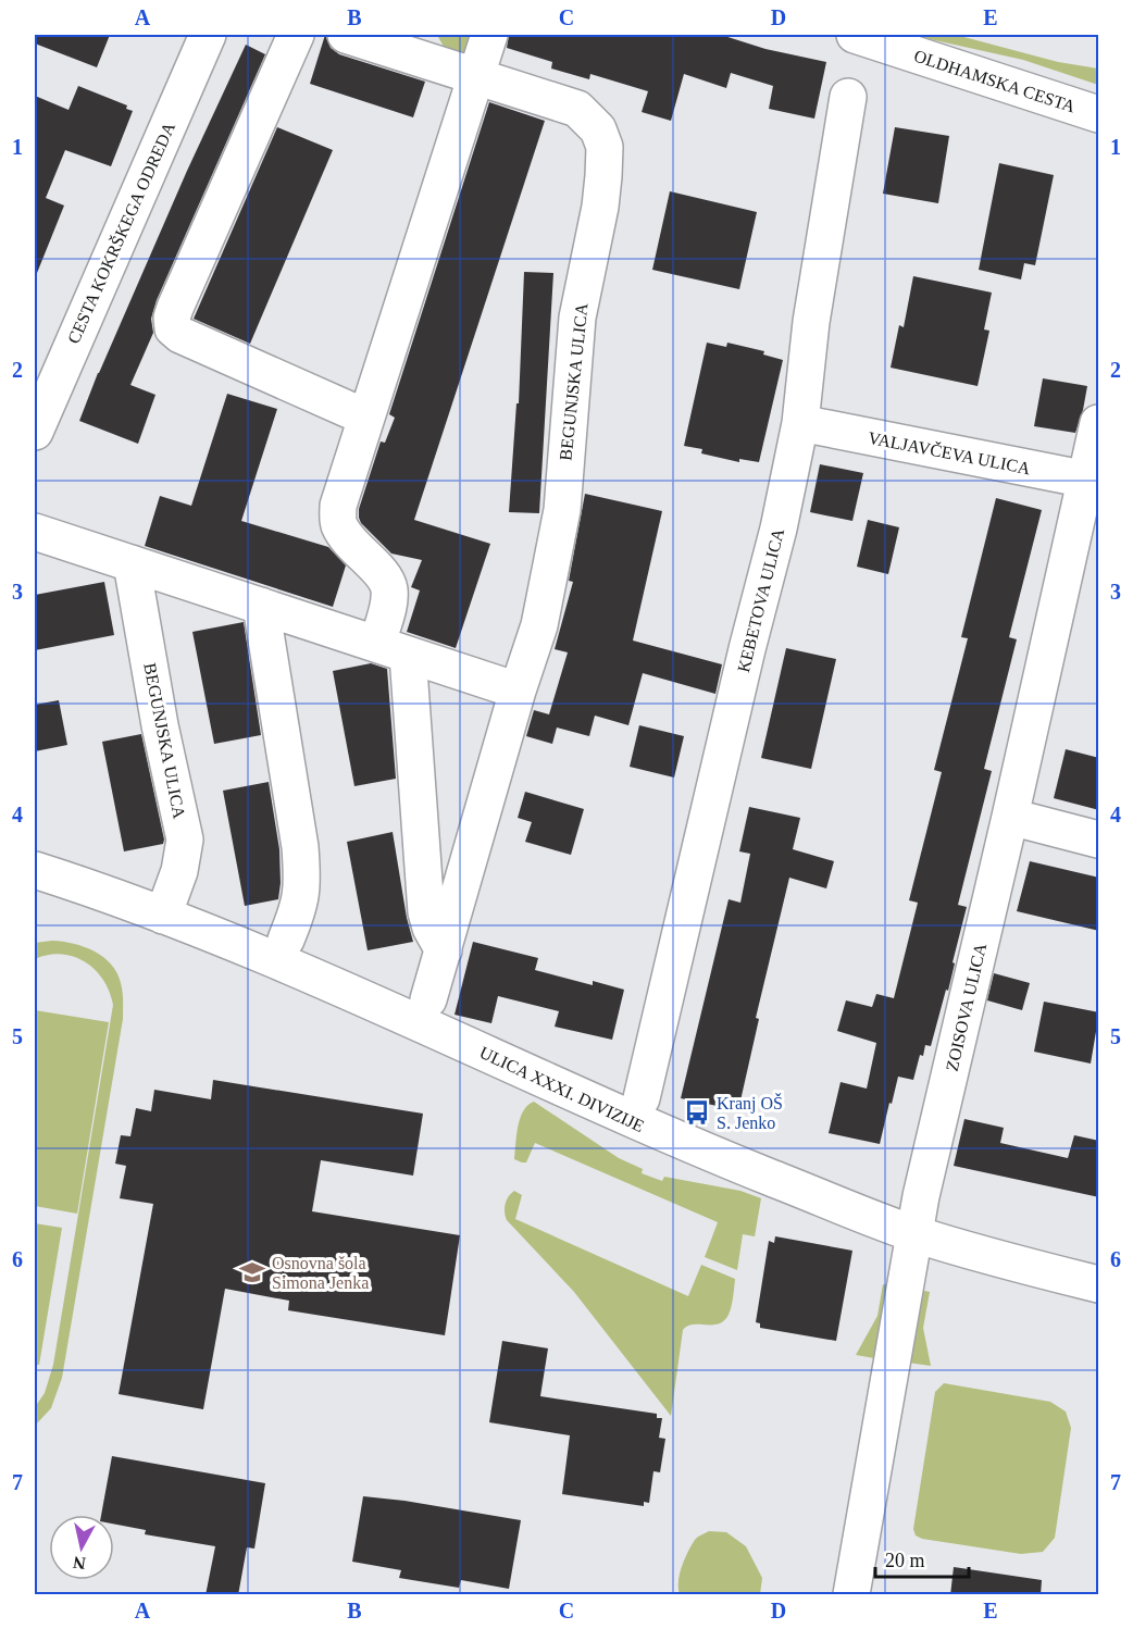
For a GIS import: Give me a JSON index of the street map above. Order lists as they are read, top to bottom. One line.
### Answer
{"streets":{"street":["OLDHAMSKA CESTA","CESTA KOKRŠKEGA ODREDA","BEGUNJSKA ULICA","VALJAVČEVA ULICA","KEBETOVA ULICA","ZOISOVA ULICA","ULICA XXXI. DIVIZIJE"]},"crossings":[["BEGUNJSKA ULICA","ULICA XXXI. DIVIZIJE"],["VALJAVČEVA ULICA","KEBETOVA ULICA"],["VALJAVČEVA ULICA","ZOISOVA ULICA"],["ZOISOVA ULICA","ULICA XXXI. DIVIZIJE"]],"places":{"bus stop":["Kranj OŠ S. Jenko"],"school or university":["Osnovna šola Simona Jenka"]},"scale_bar":"20 m","north":"bottom","grid":{"columns":["A","B","C","D","E"],"rows":["1","2","3","4","5","6","7"]}}
